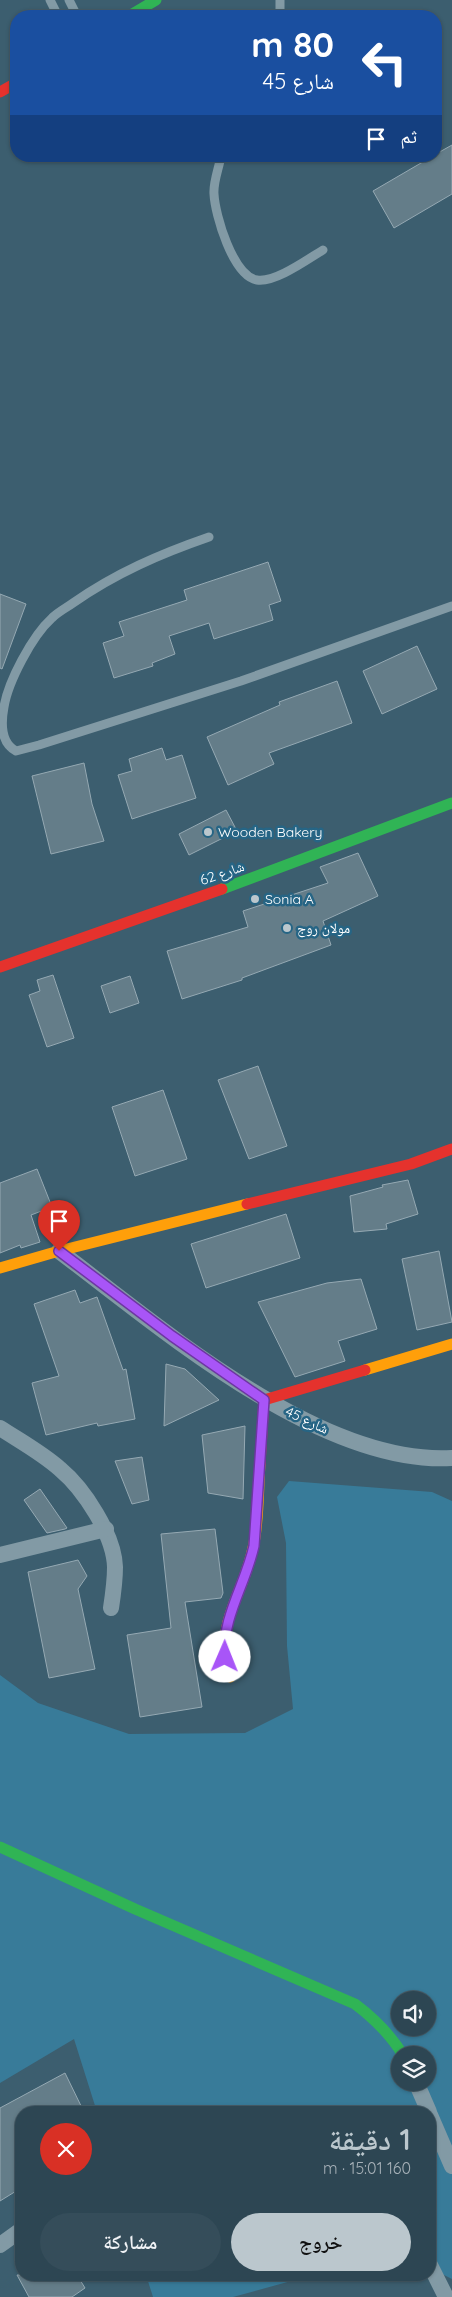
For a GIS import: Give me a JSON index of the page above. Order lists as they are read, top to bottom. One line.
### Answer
{"streets":{"street":["شارع 62","شارع 45"]},"places":["Wooden Bakery","Sonia A","مولان روج"],"page":{"turn":["80 m","شارع 45"],"then":"ثم","heading":["1 دقيقة","160 m · 15:01"],"buttons":["خروج","مشاركة"]}}
